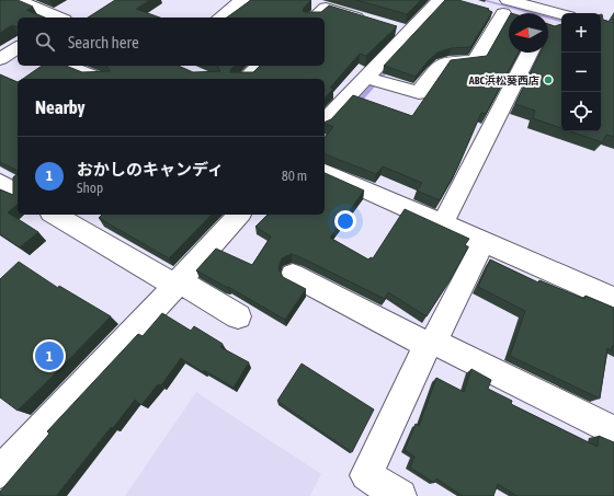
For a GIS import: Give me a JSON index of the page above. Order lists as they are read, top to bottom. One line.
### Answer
{"places":["ABC浜松葵西店"],"north":"left","page":{"map_buttons":["+","−"],"search":"Search here","heading":"Nearby","list":[{"mark":"1","name":"おかしのキャンディ","note":"Shop","value":"80 m"}],"pins":"1"}}
